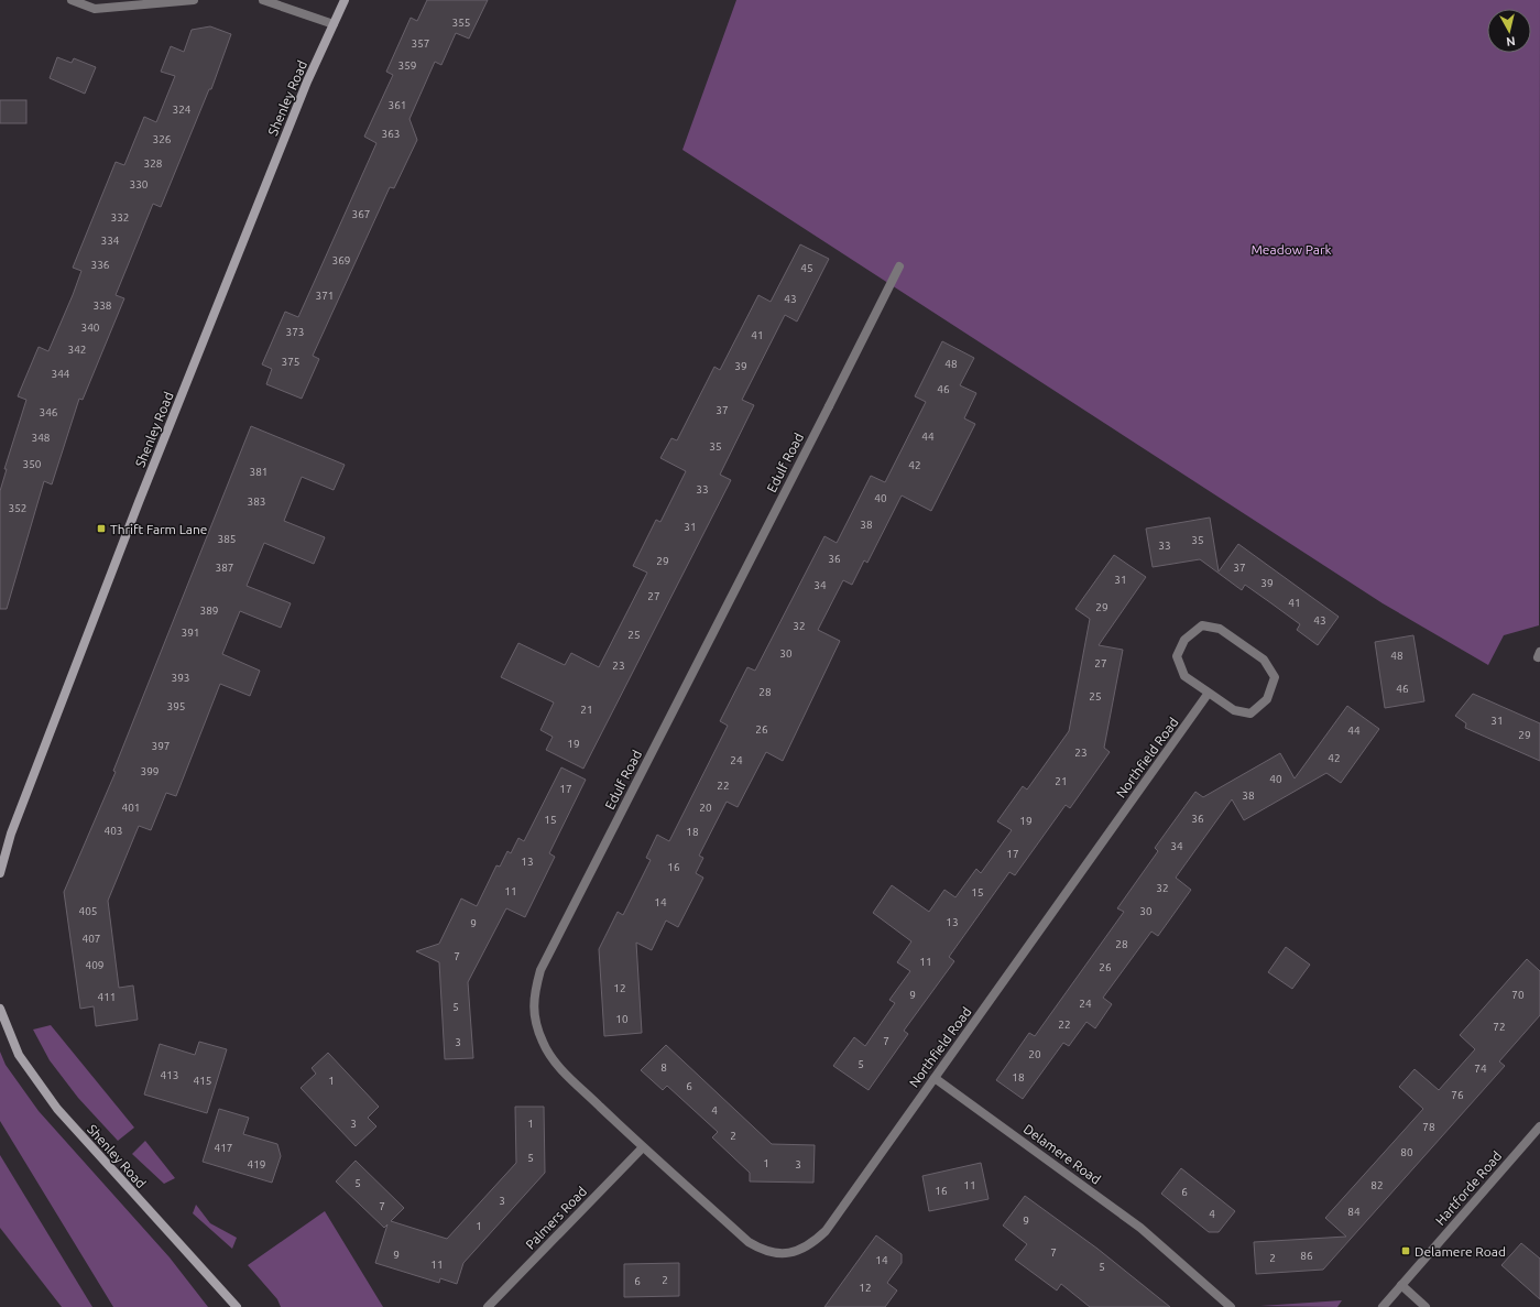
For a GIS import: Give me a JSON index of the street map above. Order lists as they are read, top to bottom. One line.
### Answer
{"streets":{"main road":["Shenley Road"],"street":["Edulf Road","Northfield Road","Delamere Road","Hartforde Road","Palmers Road"]},"crossings":[["Edulf Road","Northfield Road"],["Edulf Road","Palmers Road"],["Northfield Road","Delamere Road"],["Northfield Road","Palmers Road"]],"parks":["Meadow Park"],"places":{"transit":["Thrift Farm Lane","Delamere Road"]},"house_numbers":["355","357","359","361","324","363","326","328","330","367","332","334","369","336","45","371","43","338","340","373","41","342","375","48","39","344","46","37","346","44","348","35","350","42","381","33","40","383","352","38","31","385","35","33","36","29","387","37","31","39","34","27","41","29","389","43","32","391","25","30","48","27","23","393","46","28","25","395","21","31","26","44","29","19","397","23","42","24","399","40","21","22","17","38","401","20","36","15","19","403","18","34","17","13","16","32","11","15","14","405","30","13","9","407","28","7","11","409","26","12","9","70","411","24","5","10","22","72","7","3","20","5","8","74","413","18","415","1","6","76","4","3","1","78","2","417","80","5","1","419","3","5","11","82","16","6","3","7","84","4","9","1","7","9","86","2","14","11","5","2","6","12"],"north":"bottom"}
